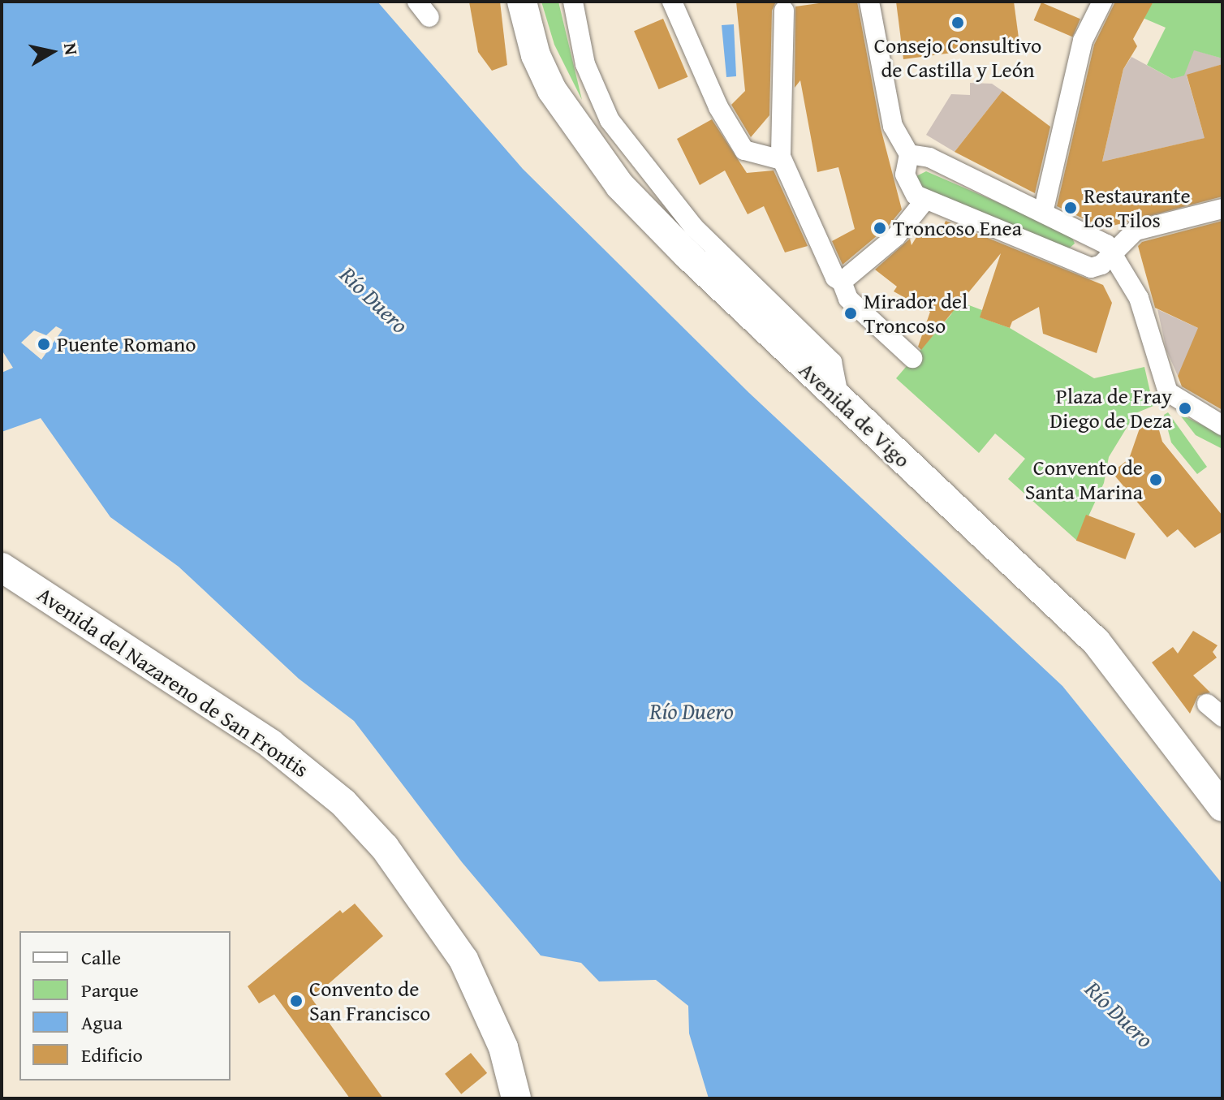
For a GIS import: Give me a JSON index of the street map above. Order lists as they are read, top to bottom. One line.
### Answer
{"streets":{"street":["Avenida de Vigo","Avenida del Nazareno de San Frontis"]},"water":["Río Duero"],"places":["Consejo Consultivo de Castilla y León","Restaurante Los Tilos","Troncoso Enea","Mirador del Troncoso","Puente Romano","Plaza de Fray Diego de Deza","Convento de Santa Marina","Convento de San Francisco"],"legend":["Calle","Parque","Agua","Edificio"],"north":"right"}
